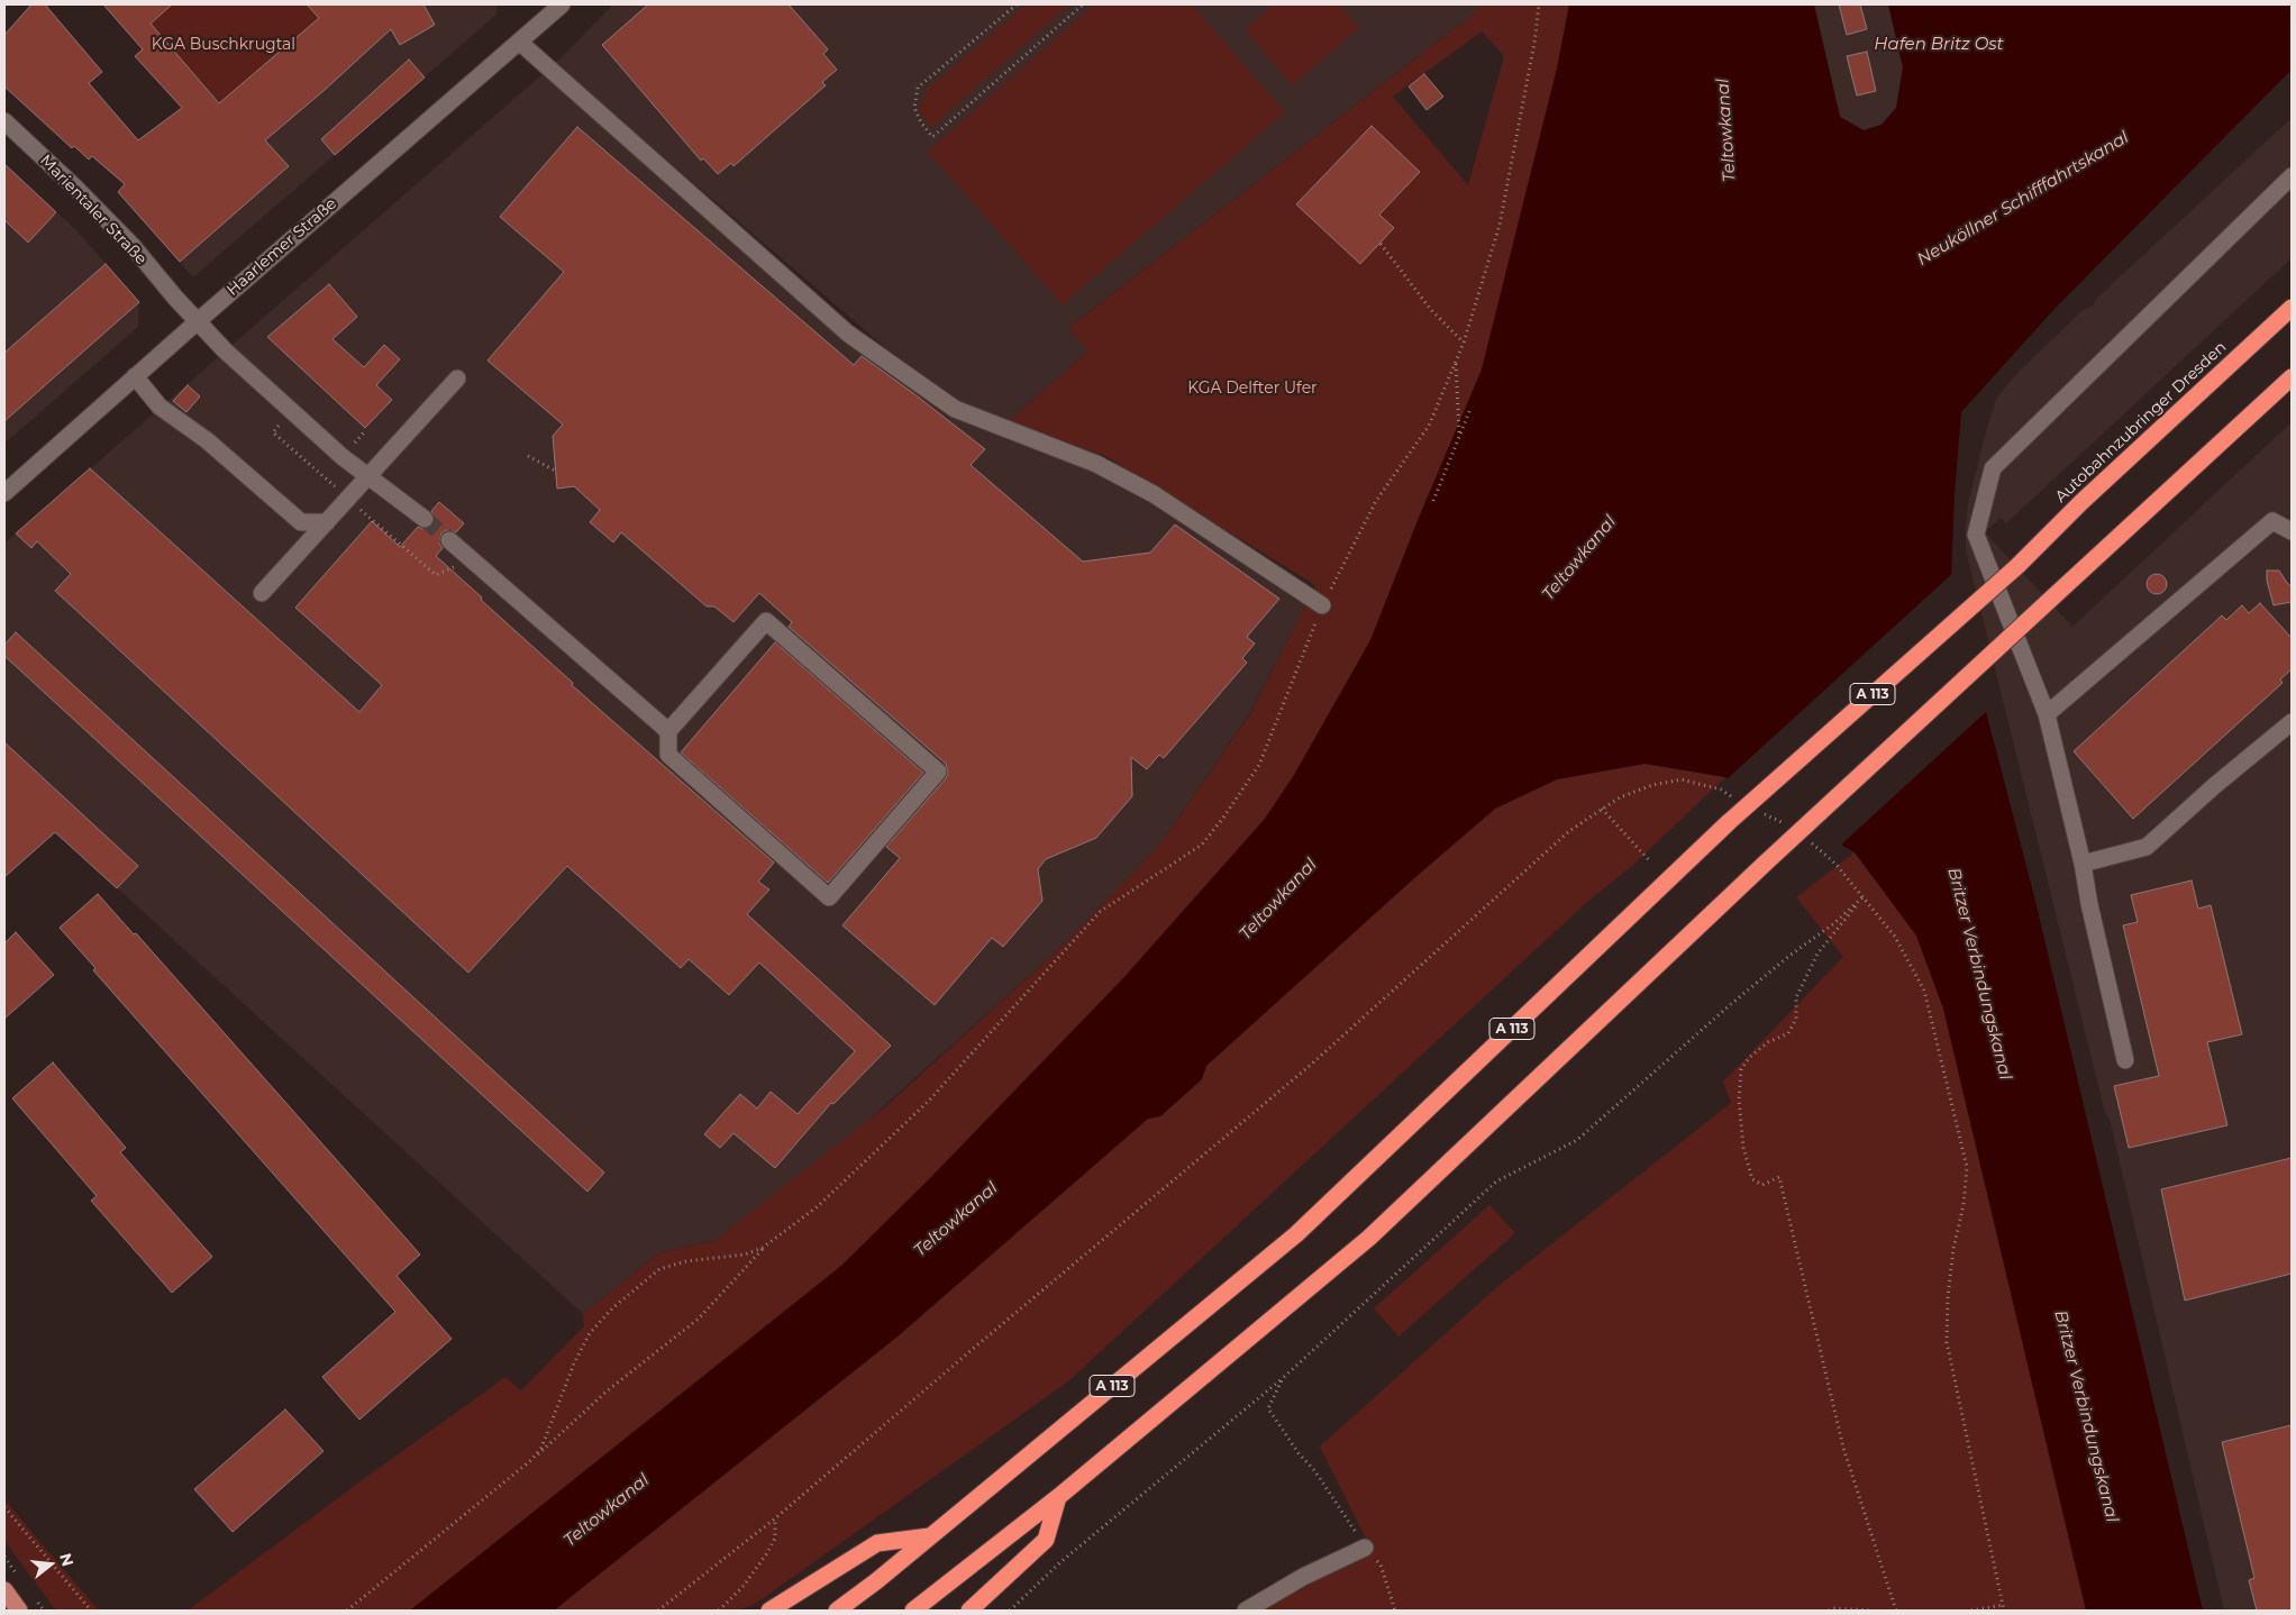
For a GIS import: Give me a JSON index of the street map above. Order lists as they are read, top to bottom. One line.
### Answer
{"streets":{"highway":["Autobahnzubringer Dresden","A 113"],"street":["Marientaler Straße","Haarlemer Straße"]},"crossings":[["Marientaler Straße","Haarlemer Straße"],["Autobahnzubringer Dresden","A 113"]],"water":["Hafen Britz Ost","Teltowkanal","Neuköllner Schifffahrtskanal","Britzer Verbindungskanal"],"parks":["KGA Buschkrugtal","KGA Delfter Ufer"],"north":"right"}
